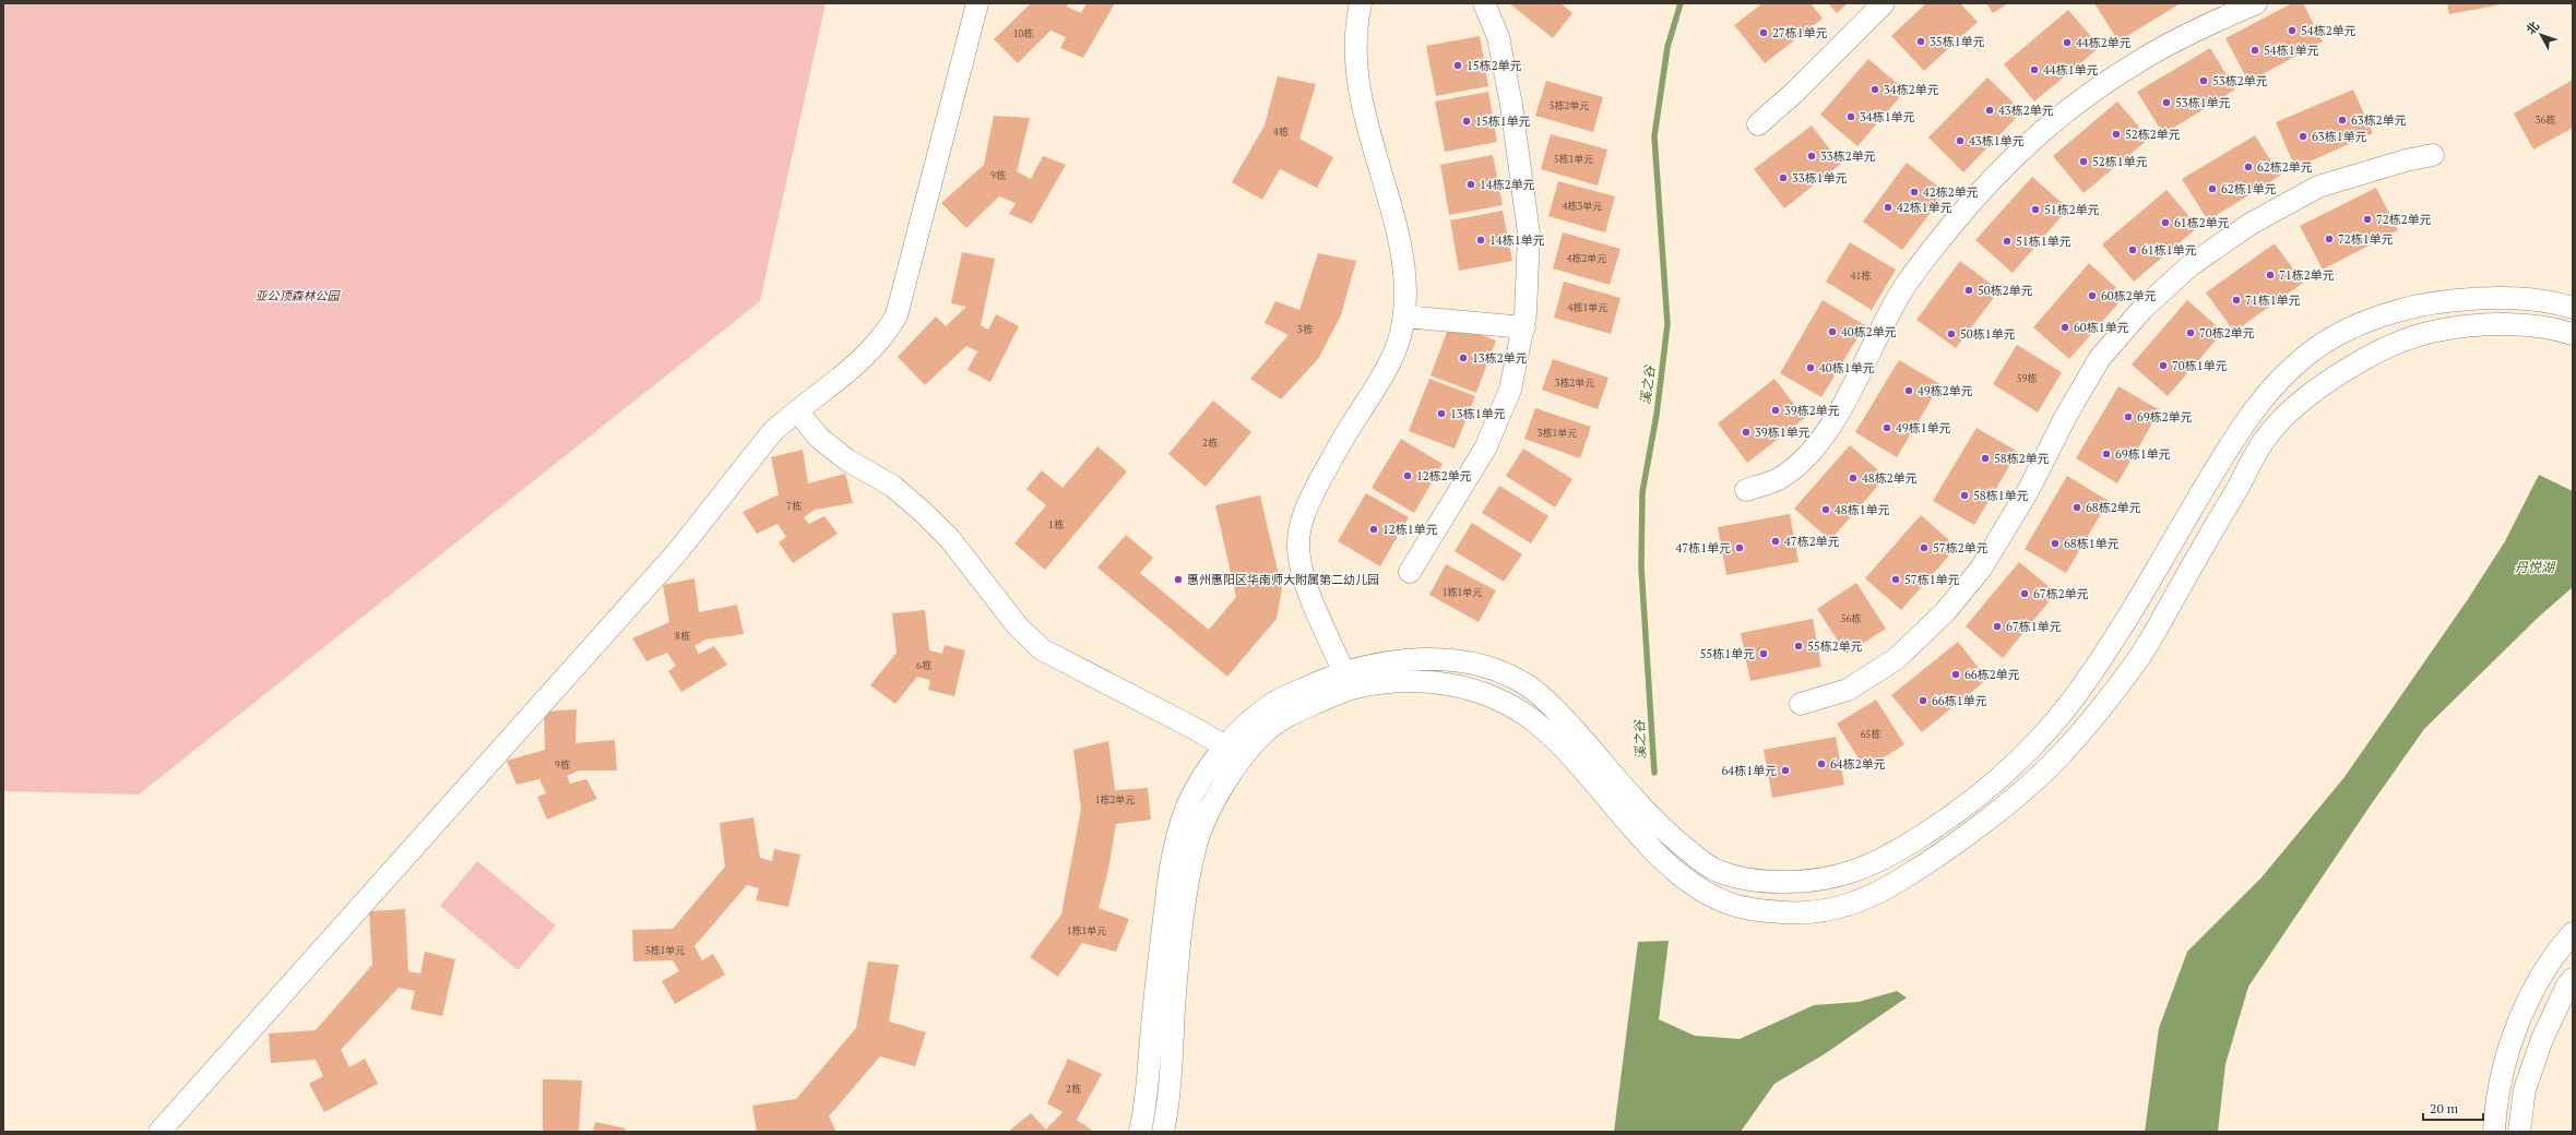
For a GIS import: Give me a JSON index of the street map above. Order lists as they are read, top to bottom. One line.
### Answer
{"water":["溪之谷","丹悦湖"],"parks":["亚公顶森林公园"],"places":["54栋2单元","27栋1单元","35栋1单元","44栋2单元","54栋1单元","15栋2单元","44栋1单元","53栋2单元","34栋2单元","53栋1单元","43栋2单元","34栋1单元","63栋2单元","15栋1单元","52栋2单元","63栋1单元","43栋1单元","33栋2单元","52栋1单元","62栋2单元","33栋1单元","14栋2单元","62栋1单元","42栋2单元","42栋1单元","51栋2单元","72栋2单元","61栋2单元","72栋1单元","14栋1单元","51栋1单元","61栋1单元","71栋2单元","50栋2单元","60栋2单元","71栋1单元","60栋1单元","40栋2单元","70栋2单元","50栋1单元","13栋2单元","70栋1单元","40栋1单元","49栋2单元","39栋2单元","13栋1单元","69栋2单元","49栋1单元","39栋1单元","69栋1单元","58栋2单元","12栋2单元","48栋2单元","58栋1单元","68栋2单元","48栋1单元","12栋1单元","47栋2单元","68栋1单元","47栋1单元","57栋2单元","惠州惠阳区华南师大附属第二幼儿园","57栋1单元","67栋2单元","67栋1单元","55栋2单元","55栋1单元","66栋2单元","66栋1单元","64栋2单元","64栋1单元"],"house_numbers":["10栋","5栋2单元","36栋","4栋","5栋1单元","9栋","4栋3单元","4栋2单元","41栋","4栋1单元","3栋","59栋","3栋2单元","3栋1单元","2栋","7栋","1栋","1栋1单元","56栋","8栋","6栋","65栋","9栋","1栋2单元","1栋1单元","5栋1单元","2栋"],"scale_bar":"20 m","north":"top left"}
